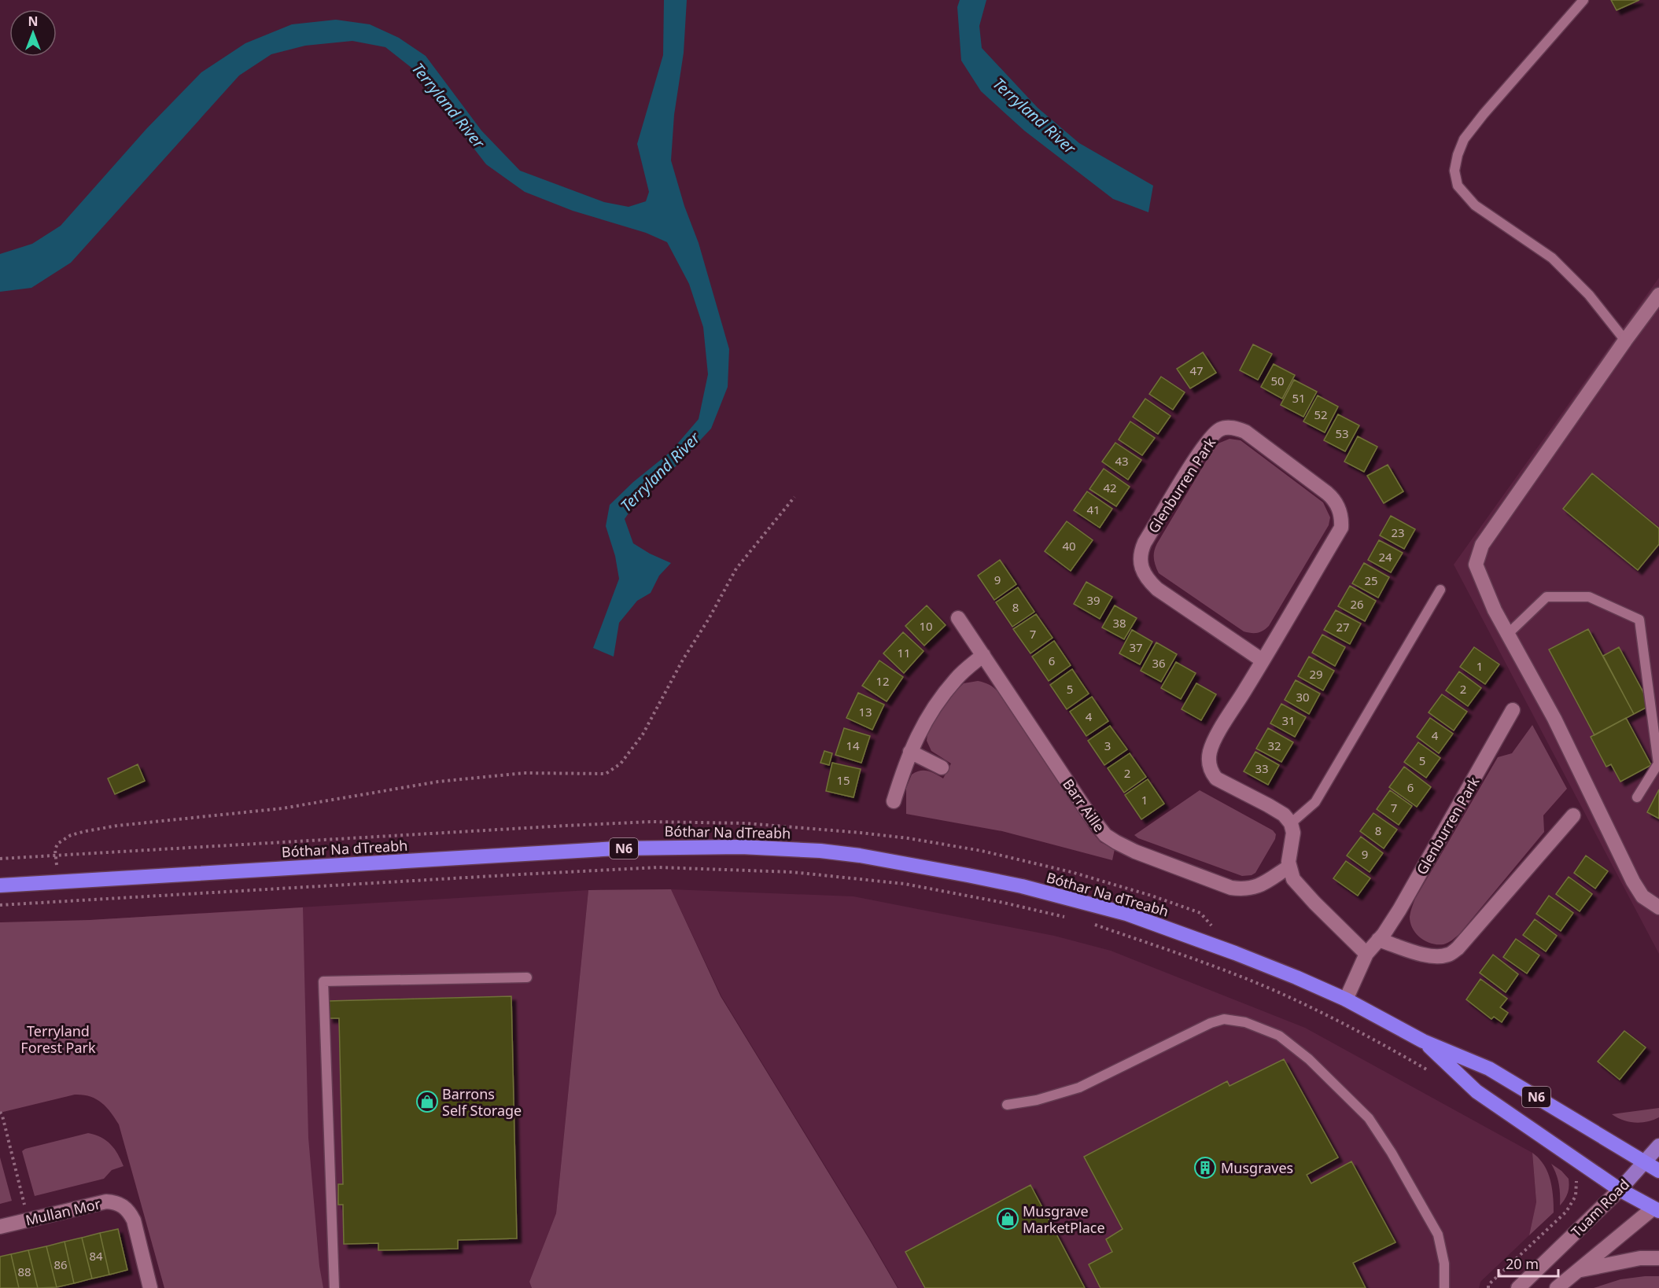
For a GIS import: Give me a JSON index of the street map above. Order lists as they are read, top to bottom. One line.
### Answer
{"streets":{"highway":["Bóthar Na dTreabh","N6"],"main road":["Tuam Road"],"street":["Glenburren Park","Barr Aille","Mullan Mor"]},"crossings":[["Glenburren Park","Bóthar Na dTreabh"],["Bóthar Na dTreabh","Tuam Road"]],"water":["Terryland River"],"parks":["Terryland Forest Park"],"places":{"shop":["Barrons Self Storage","Musgrave MarketPlace"],"building":["Musgraves"]},"house_numbers":["47","50","51","52","53","43","42","41","23","40","24","9","25","39","26","8","38","10","27","7","37","11","6","36","1","29","12","5","2","30","13","4","31","4","14","3","32","5","33","2","15","6","1","7","8","9","84","86","88"],"scale_bar":"20 m","north":"top"}
